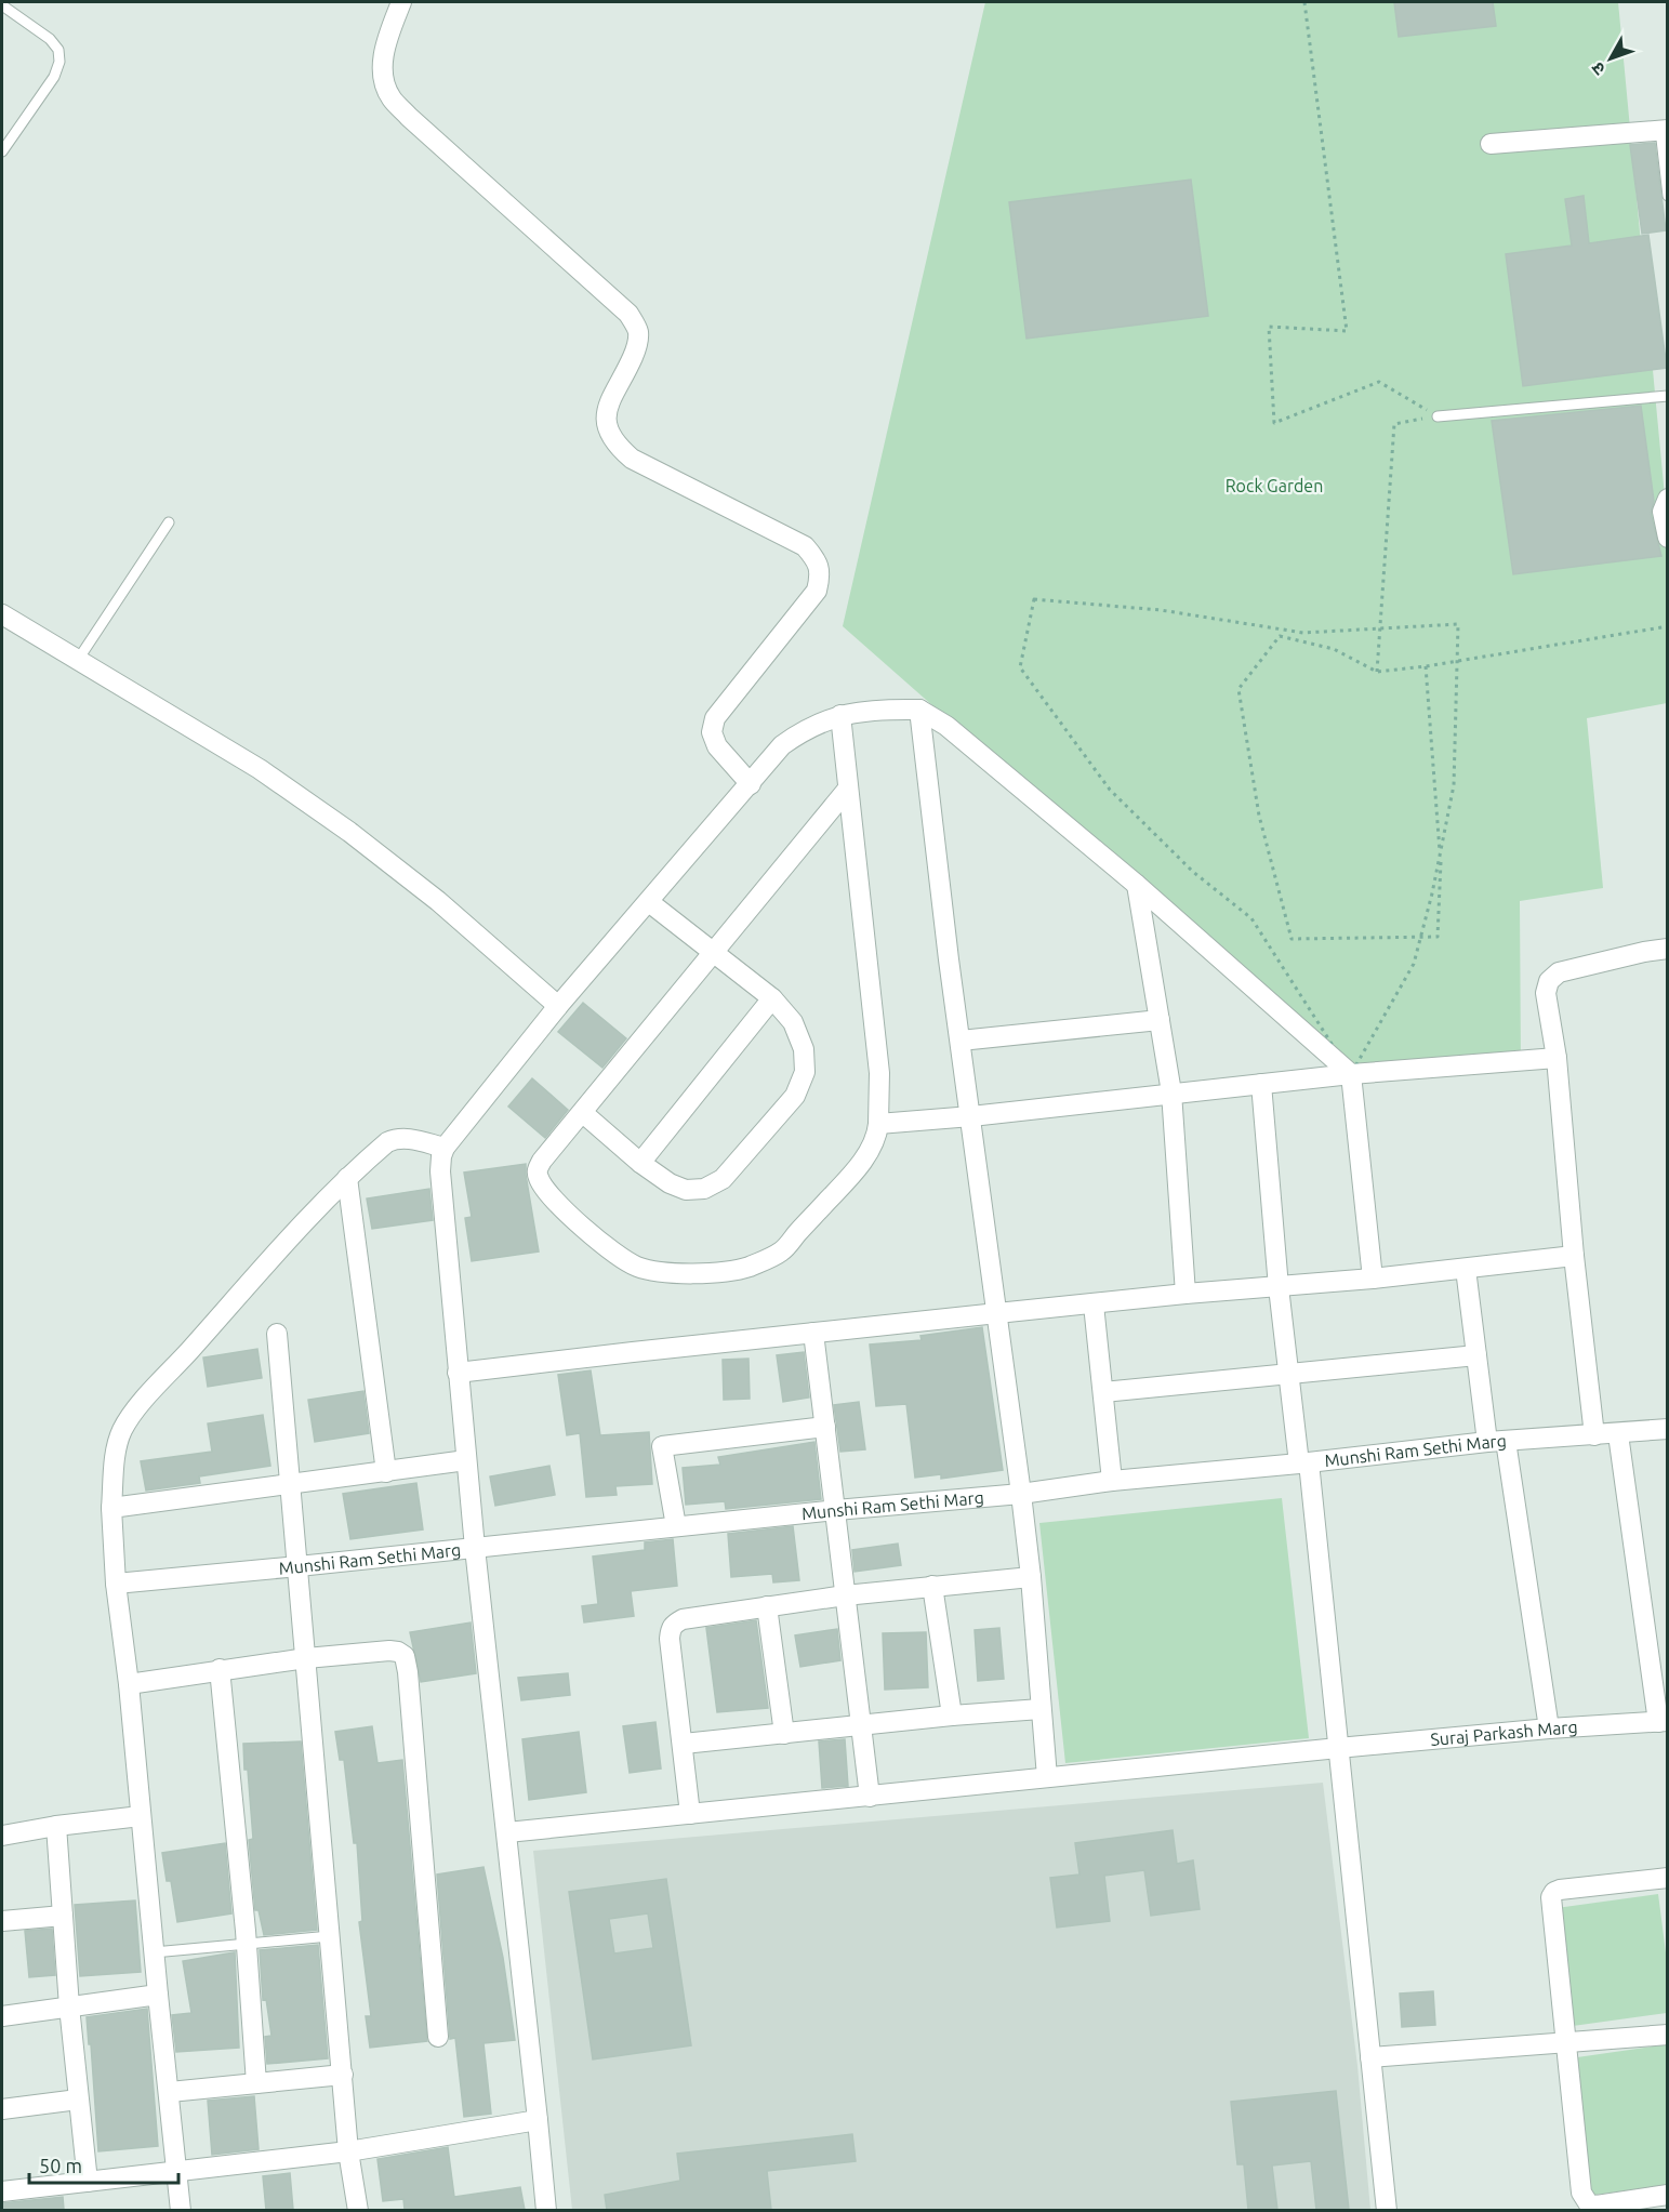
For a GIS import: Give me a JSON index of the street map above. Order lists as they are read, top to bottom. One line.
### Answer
{"streets":{"street":["Munshi Ram Sethi Marg","Suraj Parkash Marg"]},"parks":["Rock Garden"],"scale_bar":"50 m","north":"bottom left"}
